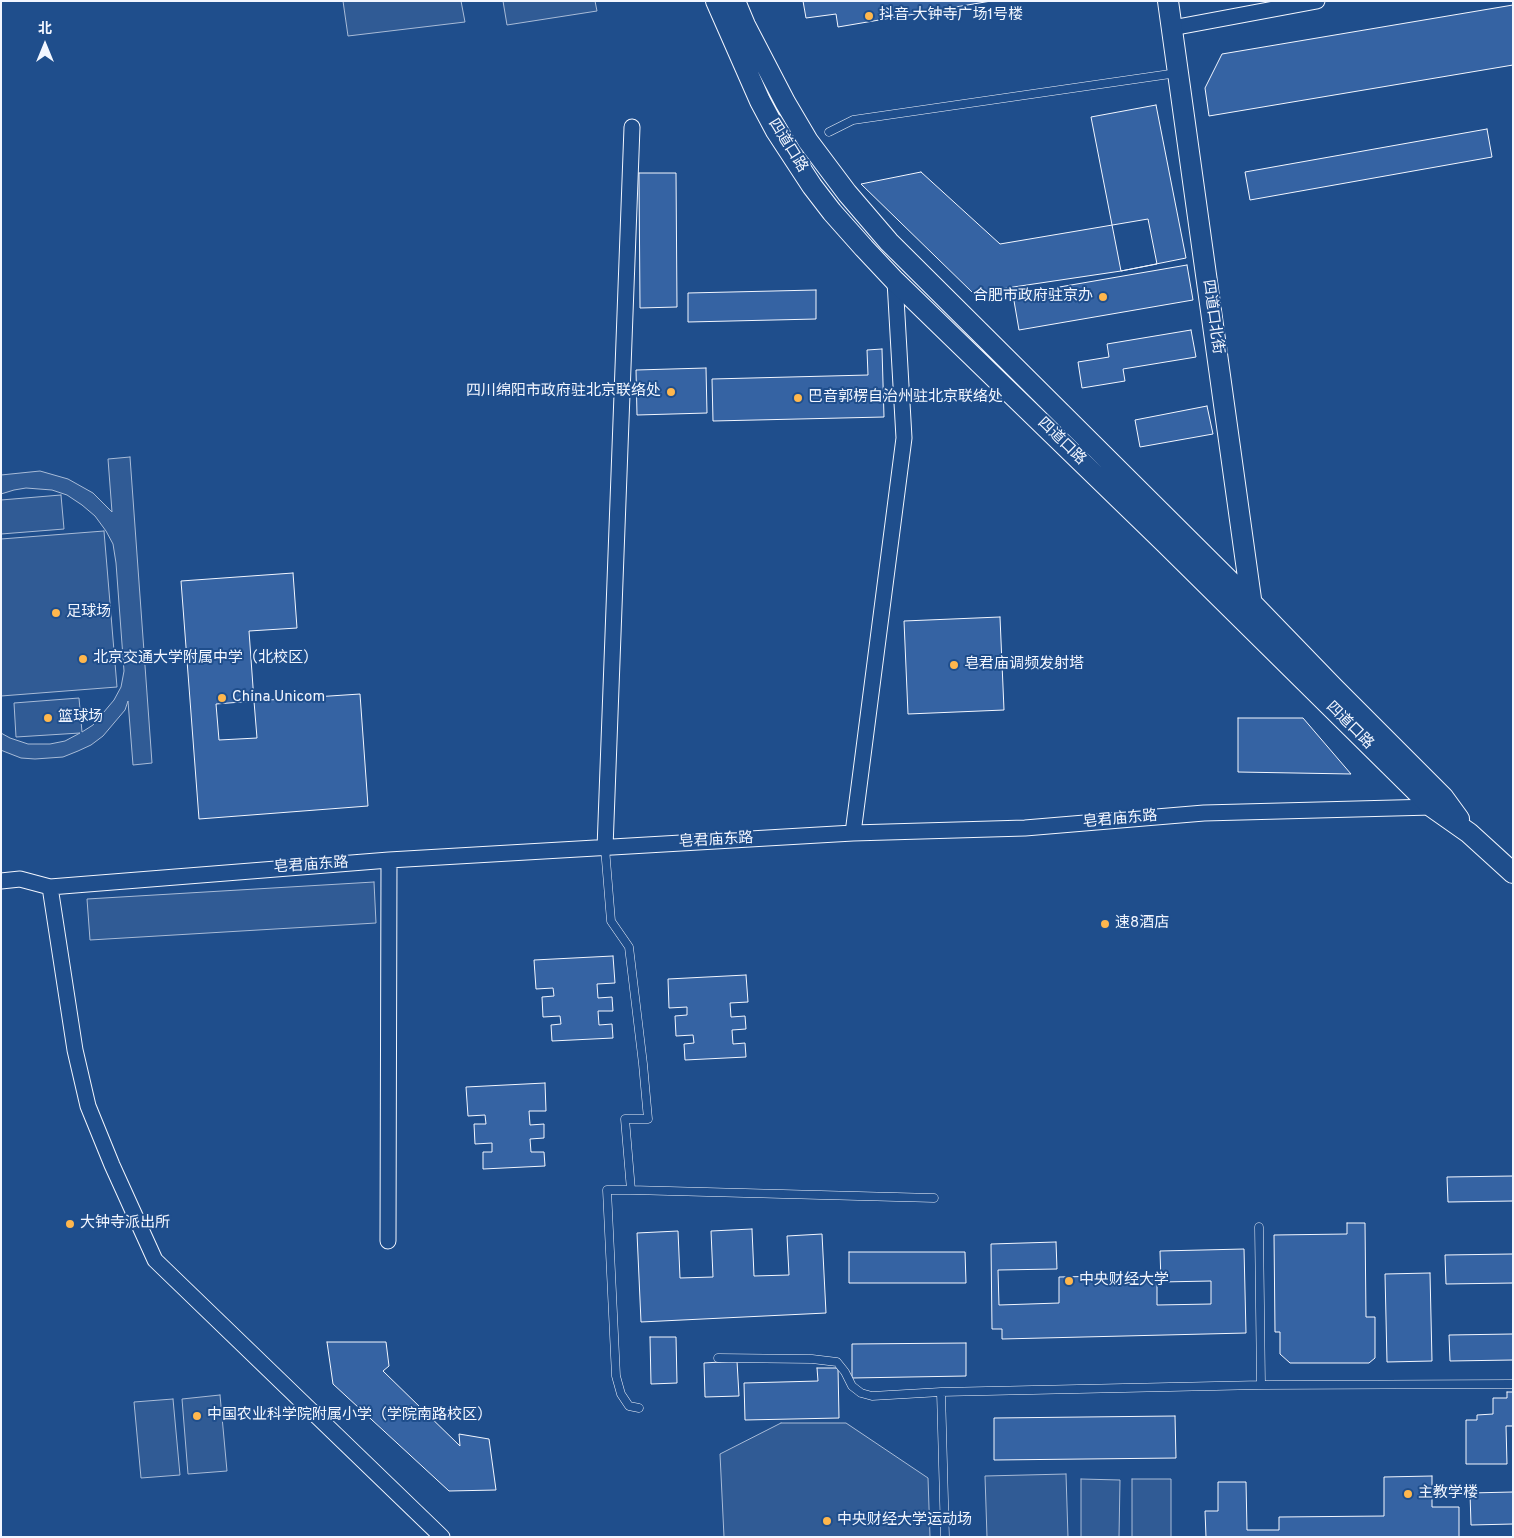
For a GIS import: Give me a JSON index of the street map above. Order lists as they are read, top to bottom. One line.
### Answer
{"streets":{"street":["四道口路","四道口北街","皂君庙东路"]},"crossings":[["四道口路","四道口北街"],["四道口路","皂君庙东路"]],"places":["抖音 大钟寺广场1号楼","合肥市政府驻京办","四川绵阳市政府驻北京联络处","巴音郭楞自治州驻北京联络处","足球场","北京交通大学附属中学（北校区）","皂君庙调频发射塔","China Unicom","篮球场","速8酒店","大钟寺派出所","中央财经大学","中国农业科学院附属小学（学院南路校区）","主教学楼","中央财经大学运动场"],"north":"top"}
